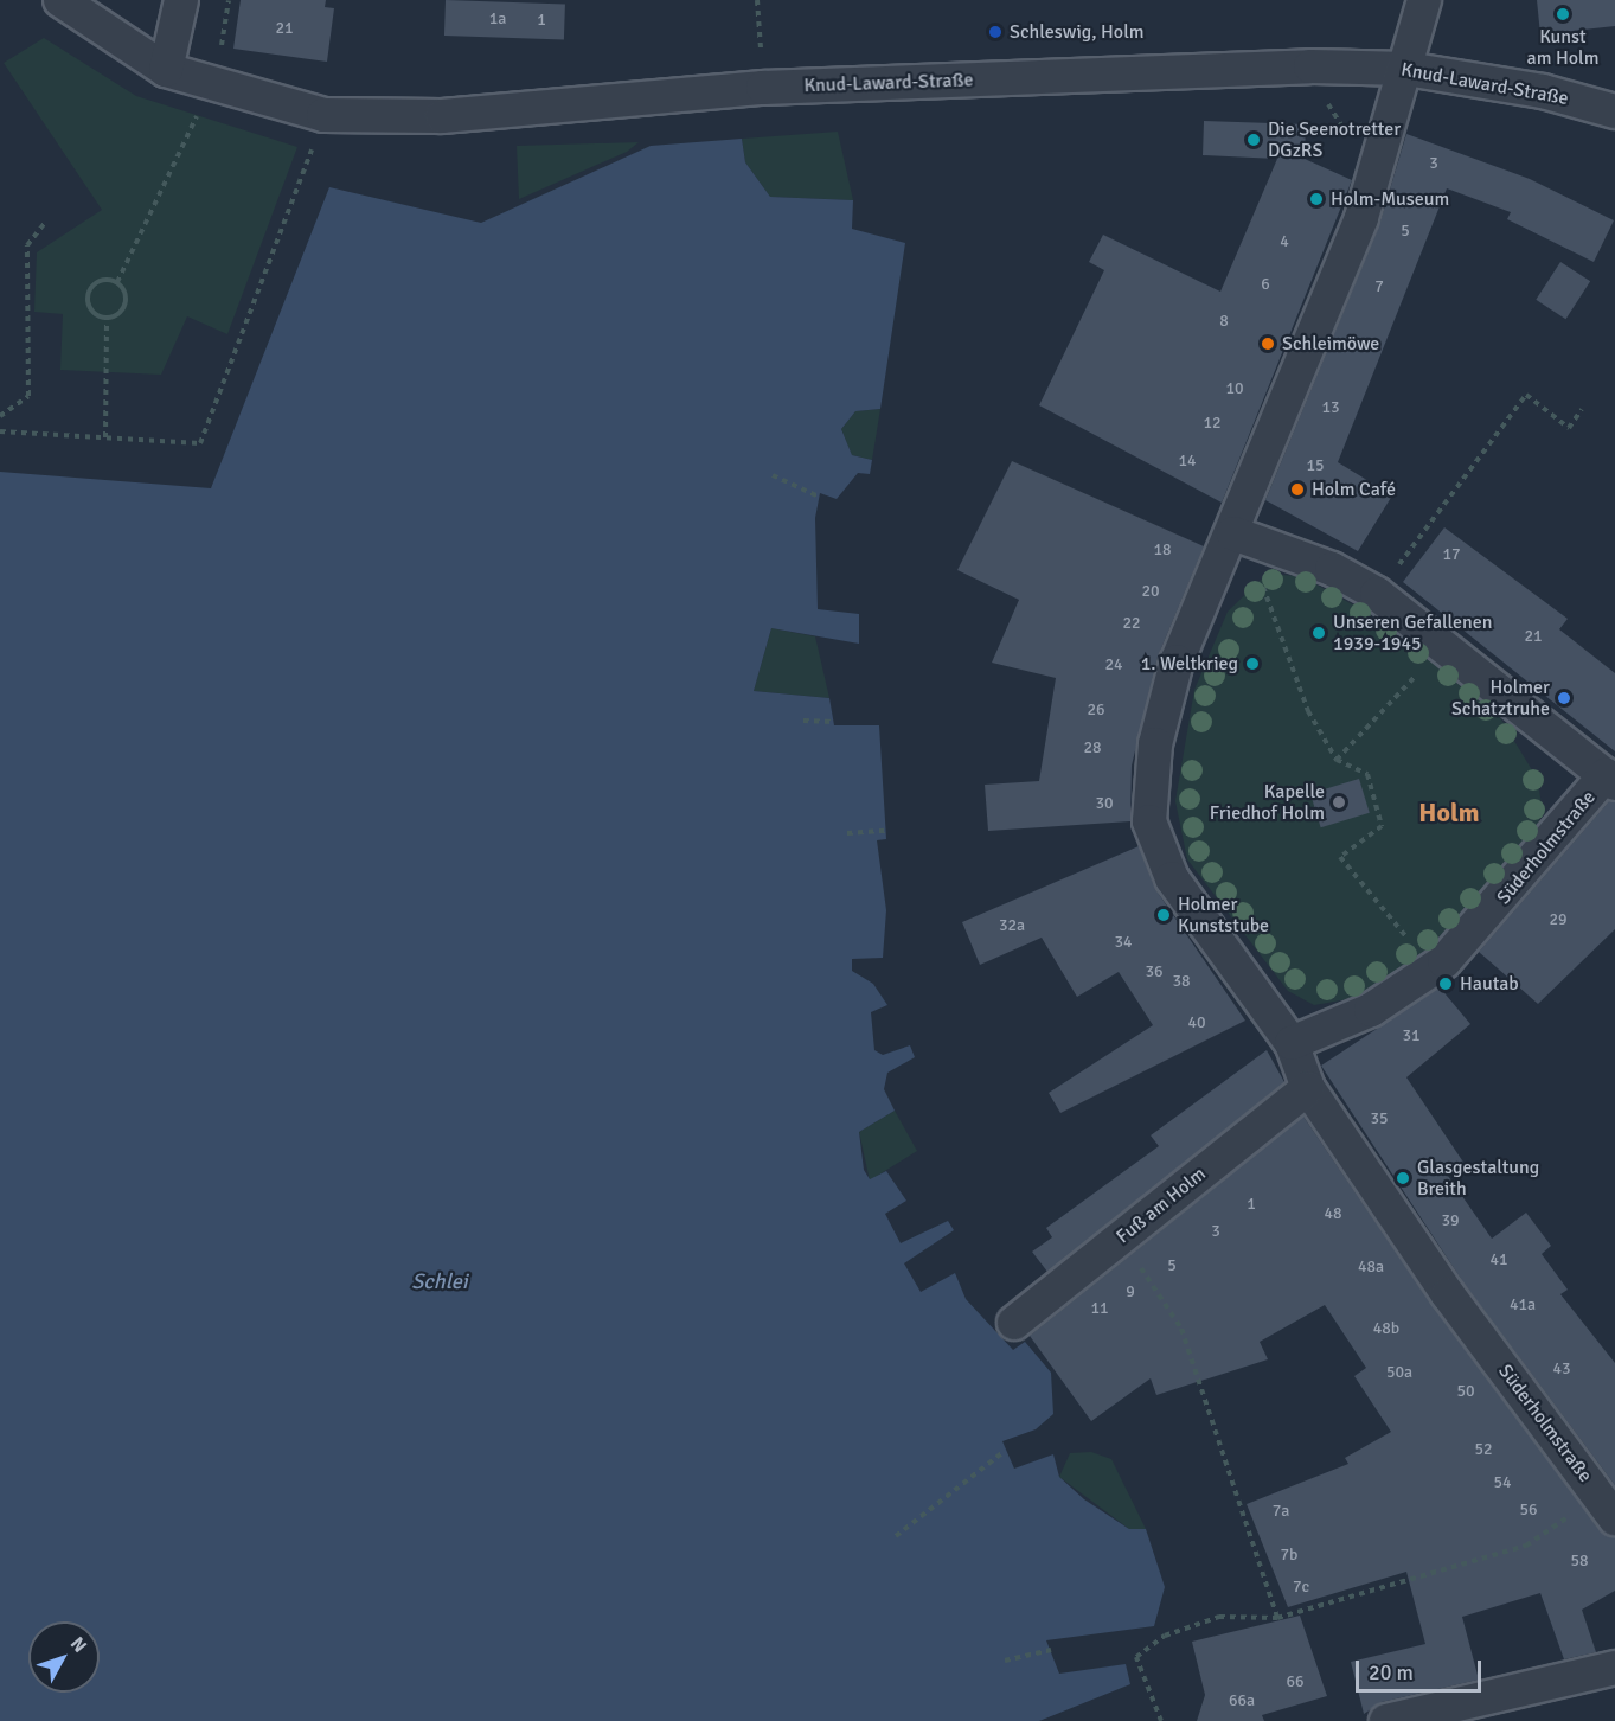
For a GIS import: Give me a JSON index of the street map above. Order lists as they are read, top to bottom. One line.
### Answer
{"streets":{"street":["Knud-Laward-Straße","Süderholmstraße","Fuß am Holm"]},"crossings":[["Knud-Laward-Straße","Süderholmstraße"],["Süderholmstraße","Fuß am Holm"]],"districts":["Holm"],"water":["Schlei"],"places":["Kunst am Holm","Schleswig, Holm","Die Seenotretter DGzRS","Holm-Museum","Schleimöwe","Holm Café","Unseren Gefallenen 1939-1945","1. Weltkrieg","Holmer Schatztruhe","Kapelle Friedhof Holm","Holmer Kunststube","Hautab","Glasgestaltung Breith"],"house_numbers":["1a","1","21","3","5","4","6","7","8","10","13","12","14","15","18","17","20","22","21","24","26","28","30","29","32a","34","36","38","40","31","35","1","48","39","3","41","5","48a","9","41a","11","48b","43","50a","50","52","54","56","7a","7b","58","7c","66","66a"],"scale_bar":"20 m","north":"top right"}
